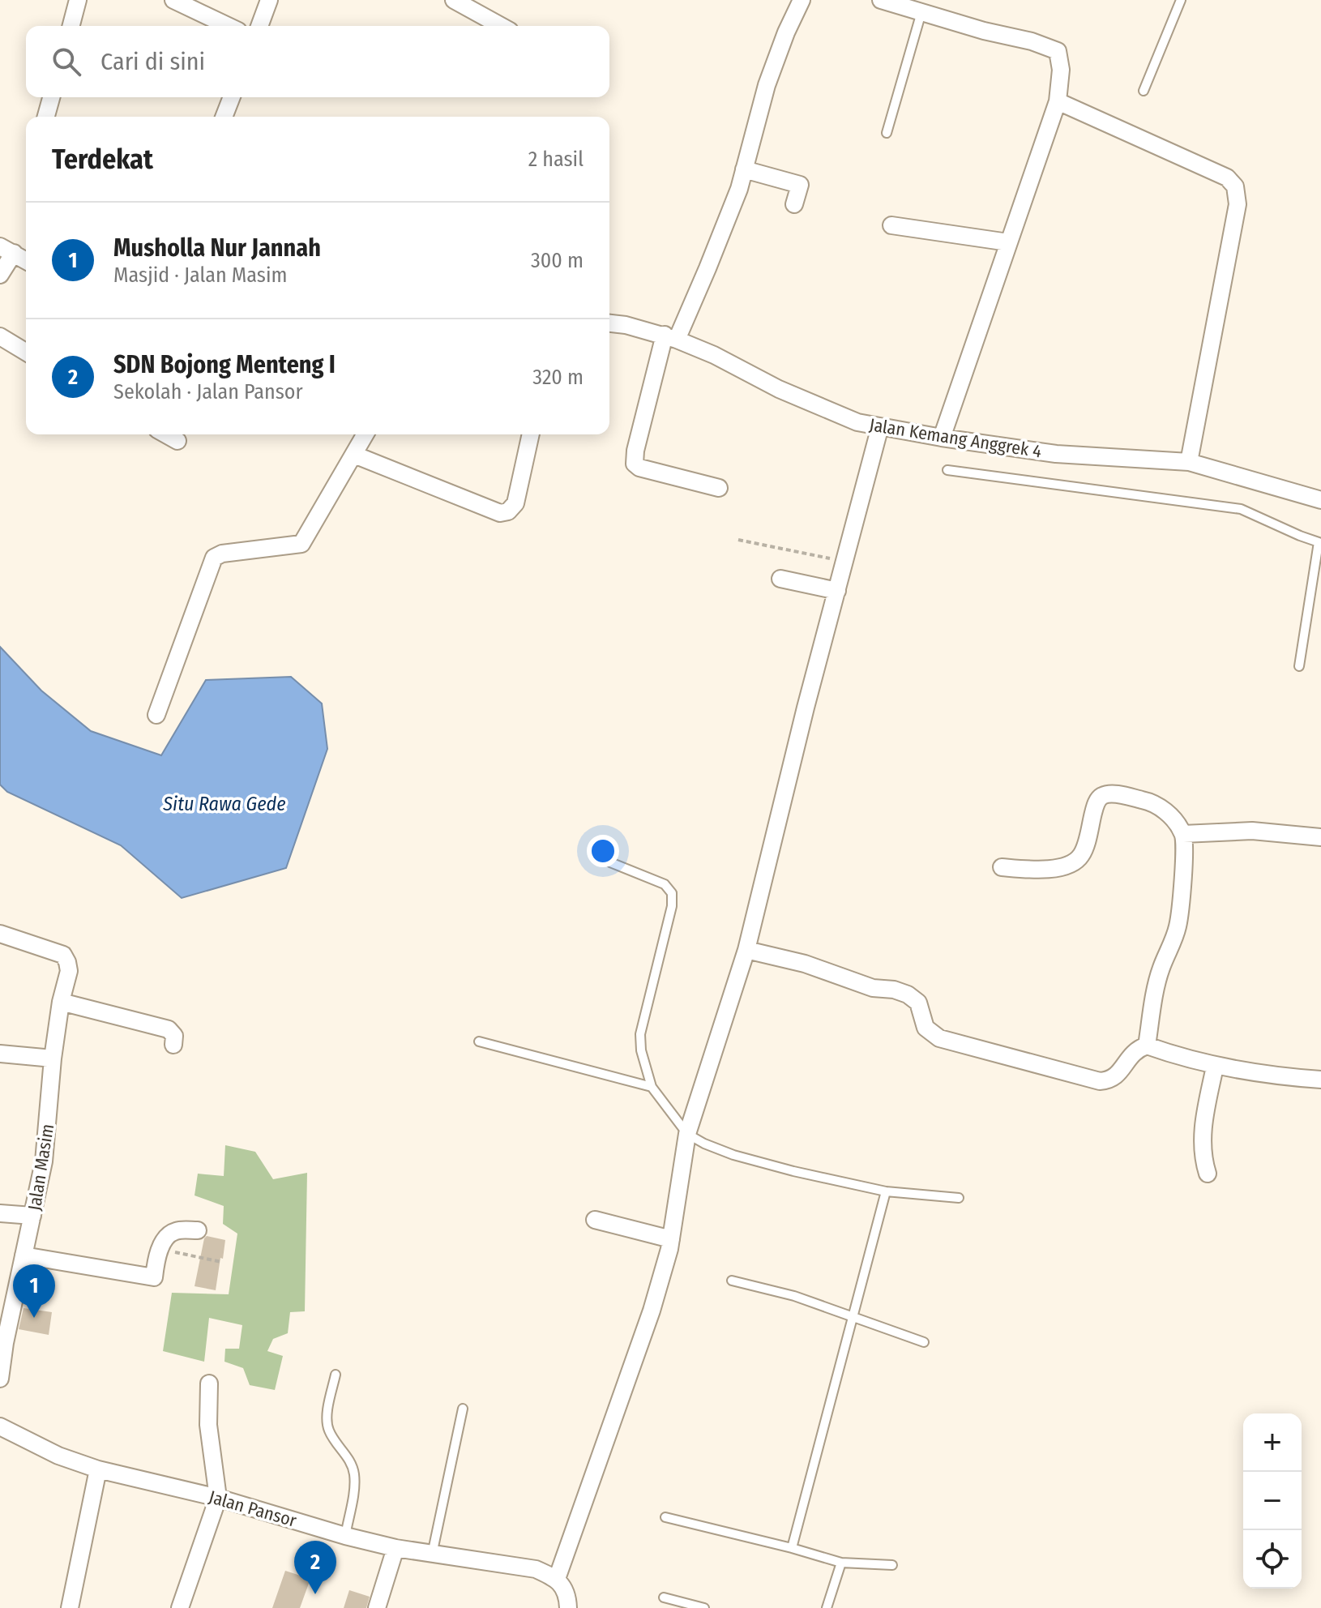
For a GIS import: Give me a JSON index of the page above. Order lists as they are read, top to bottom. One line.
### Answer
{"streets":{"street":["Jalan Kemang Anggrek 4","Jalan Masim","Jalan Pansor"]},"water":["Situ Rawa Gede"],"page":{"search":"Cari di sini","heading":["Terdekat","2 hasil"],"list":[{"mark":"1","name":"Musholla Nur Jannah","note":"Masjid · Jalan Masim","value":"300 m"},{"mark":"2","name":"SDN Bojong Menteng I","note":"Sekolah · Jalan Pansor","value":"320 m"}],"pins":["1","2"],"map_buttons":["+","−"]}}
